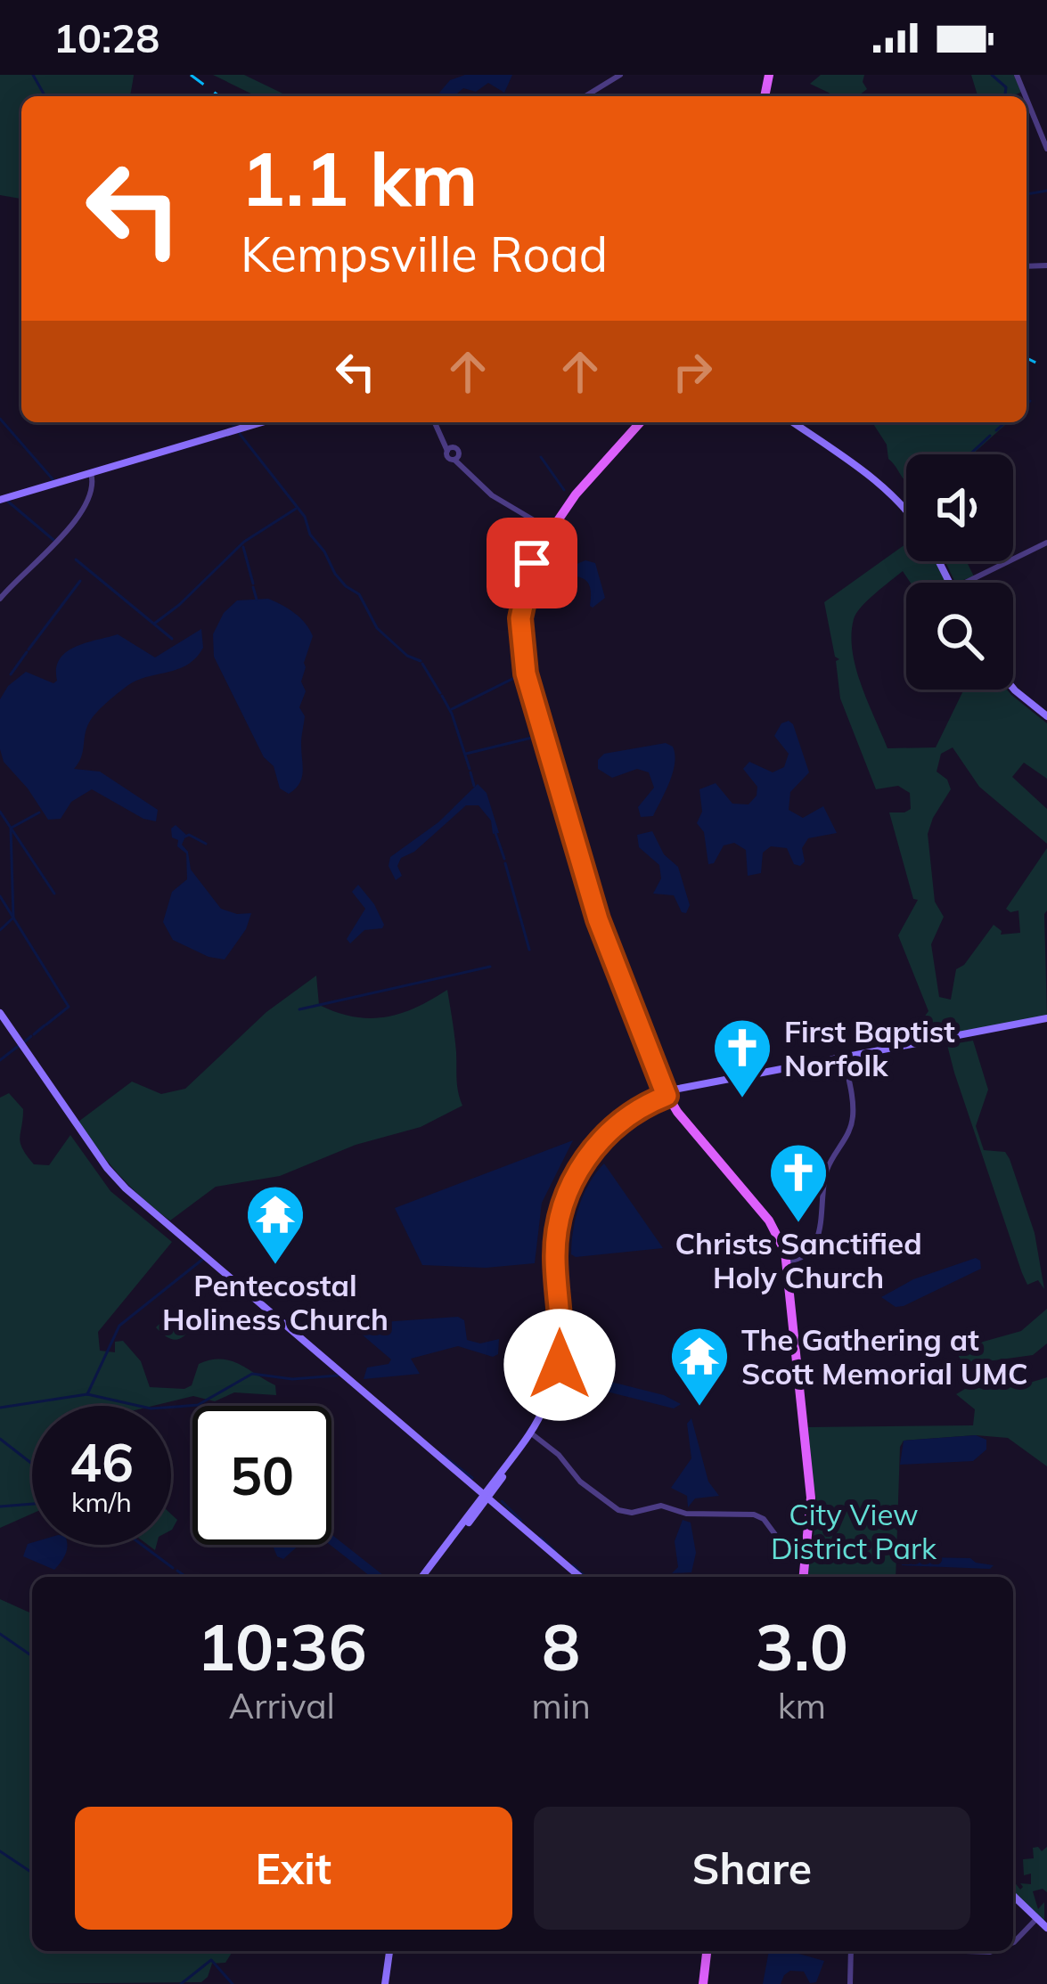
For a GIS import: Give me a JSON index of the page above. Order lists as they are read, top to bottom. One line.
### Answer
{"parks":["City View District Park"],"places":{"church":["First Baptist Norfolk","Christs Sanctified Holy Church"],"temple":["Pentecostal Holiness Church","The Gathering at Scott Memorial UMC"]},"page":{"status":"10:28","turn":["1.1 km","Kempsville Road"],"speed":"46 km/h","limit":"50","eta":["10:36","Arrival","8","min","3.0","km"],"buttons":["Exit","Share"]}}
